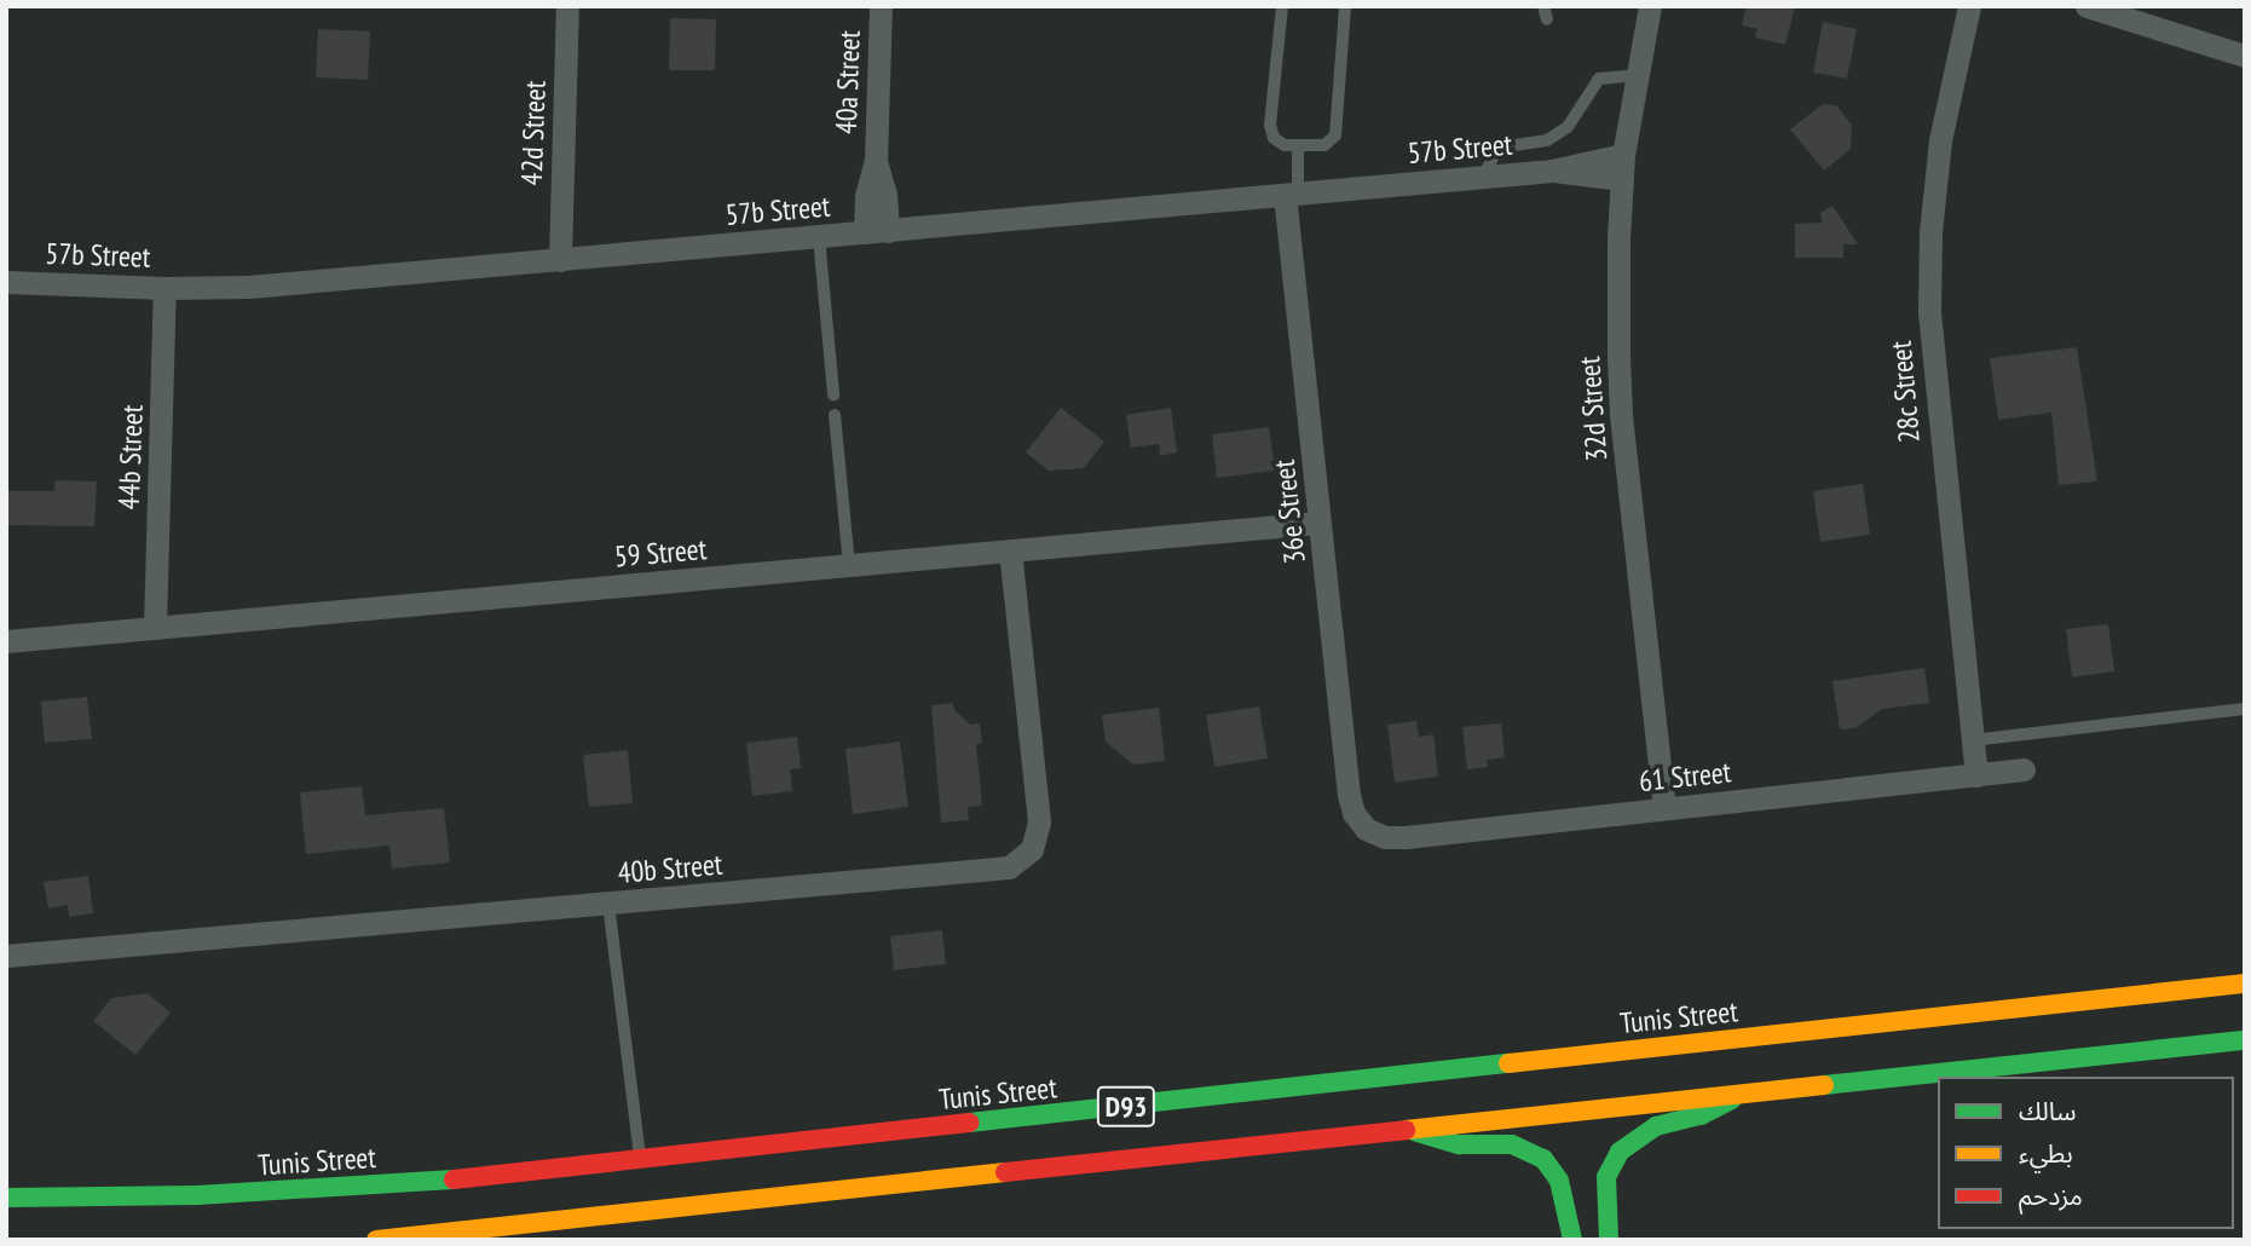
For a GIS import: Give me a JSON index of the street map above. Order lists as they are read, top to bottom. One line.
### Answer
{"streets":{"main road":["Tunis Street","D93"],"street":["40a Street","42d Street","57b Street","28c Street","32d Street","44b Street","36e Street","59 Street","61 Street","40b Street"]},"crossings":[["40a Street","57b Street"],["42d Street","57b Street"],["57b Street","32d Street"],["57b Street","44b Street"],["57b Street","36e Street"],["28c Street","61 Street"],["32d Street","61 Street"],["44b Street","59 Street"],["36e Street","59 Street"],["36e Street","61 Street"],["59 Street","40b Street"]],"legend":["سالك","بطيء","مزدحم"]}
